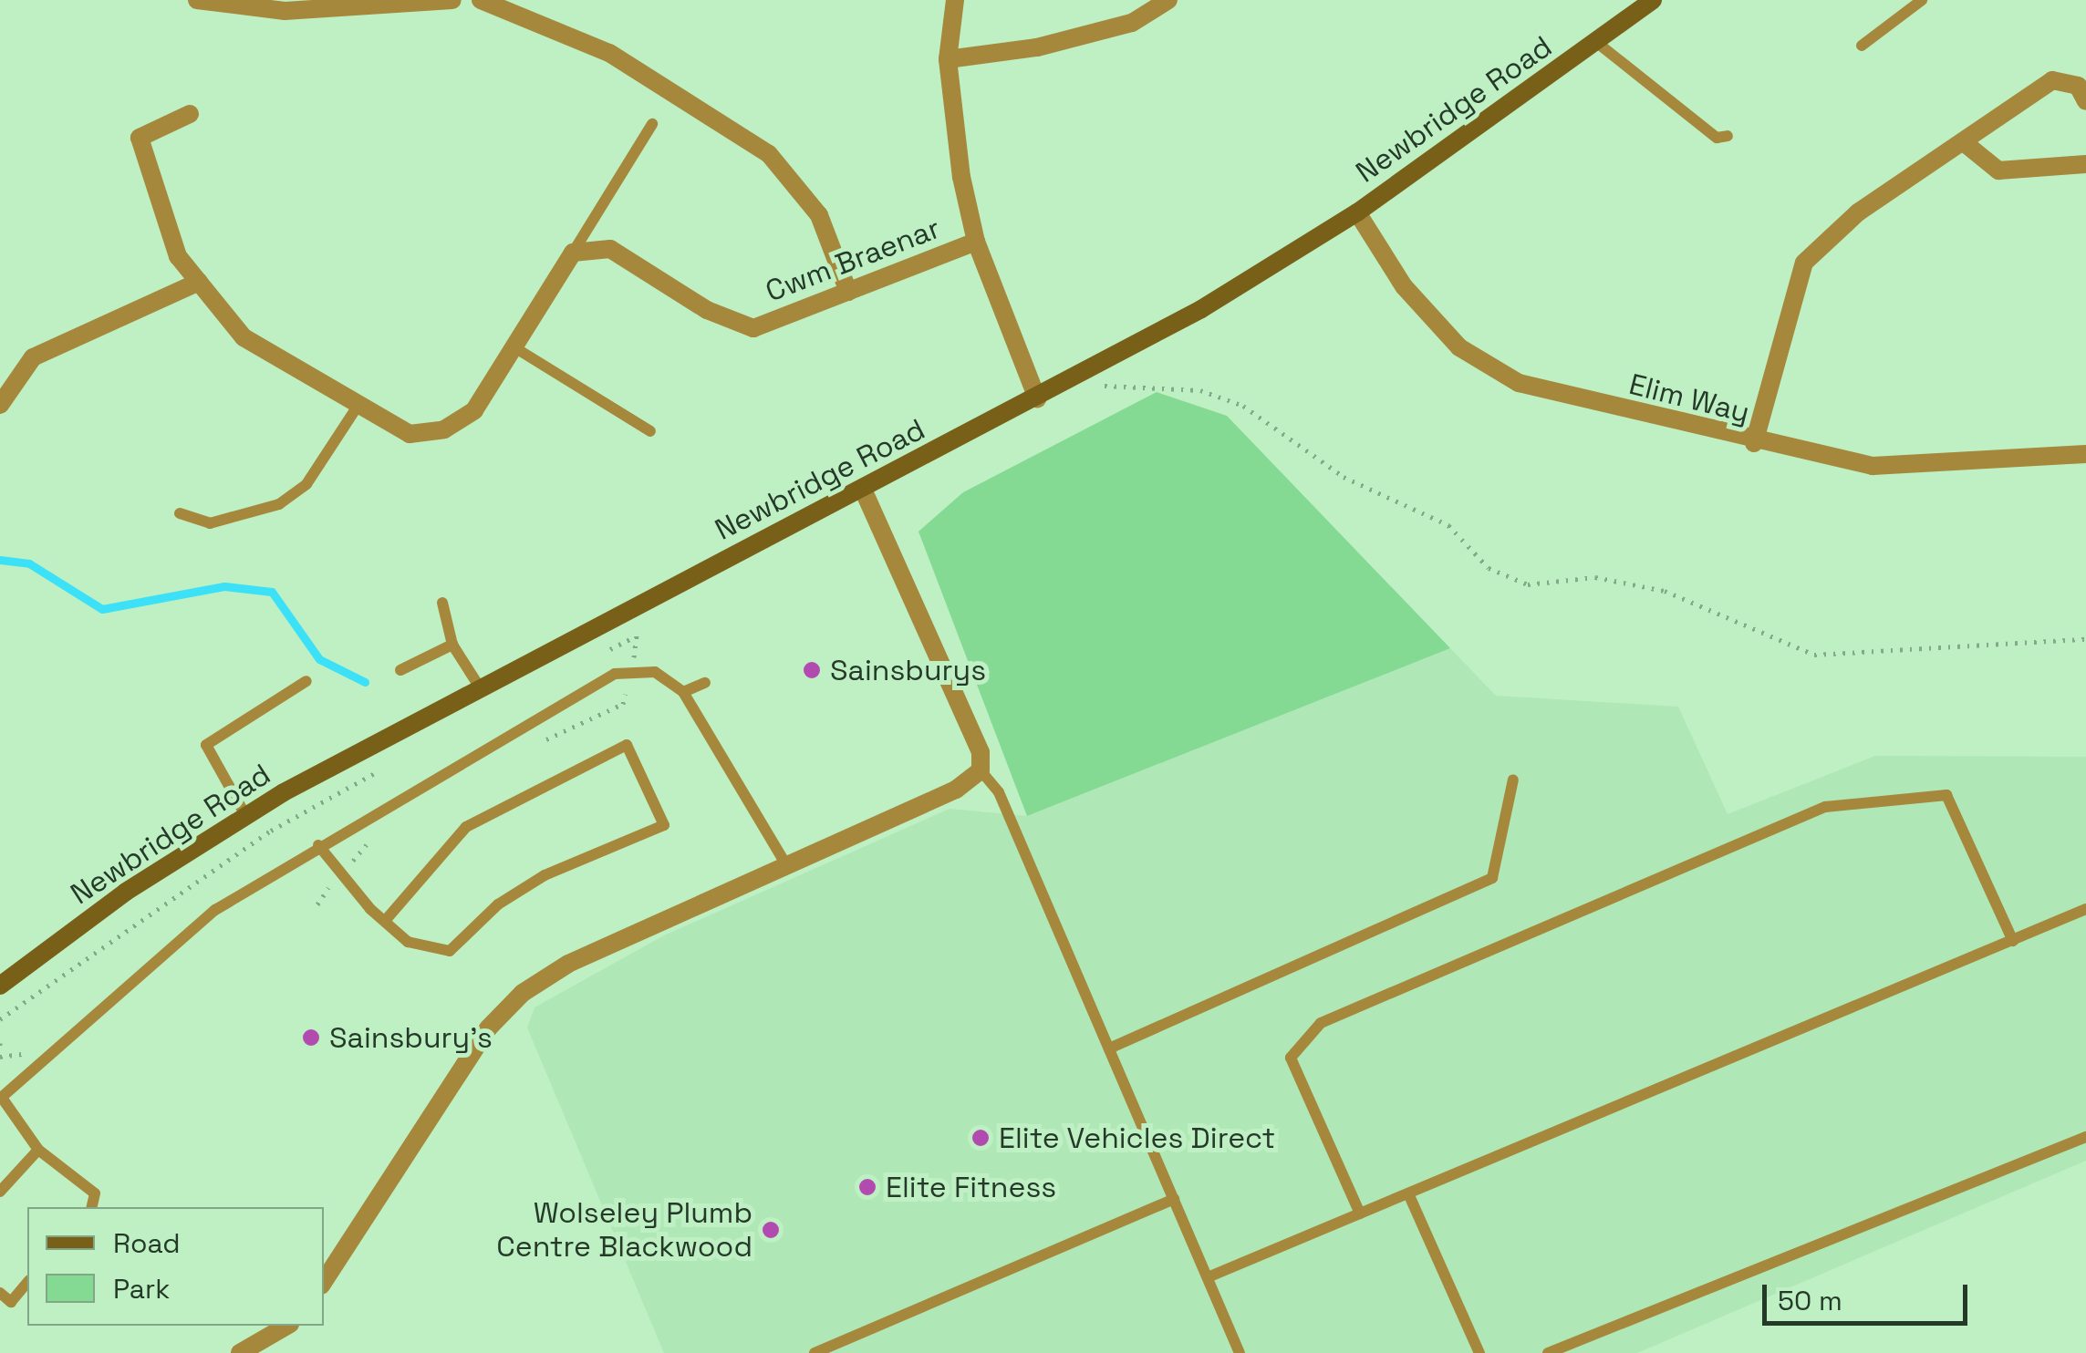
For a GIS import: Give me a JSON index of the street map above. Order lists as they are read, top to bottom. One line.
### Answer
{"streets":{"main road":["Newbridge Road"],"street":["Cwm Braenar","Elim Way"]},"crossings":[["Newbridge Road","Elim Way"]],"places":["Sainsburys","Sainsbury's","Elite Vehicles Direct","Elite Fitness","Wolseley Plumb Centre Blackwood"],"legend":["Road","Park"],"scale_bar":"50 m"}
